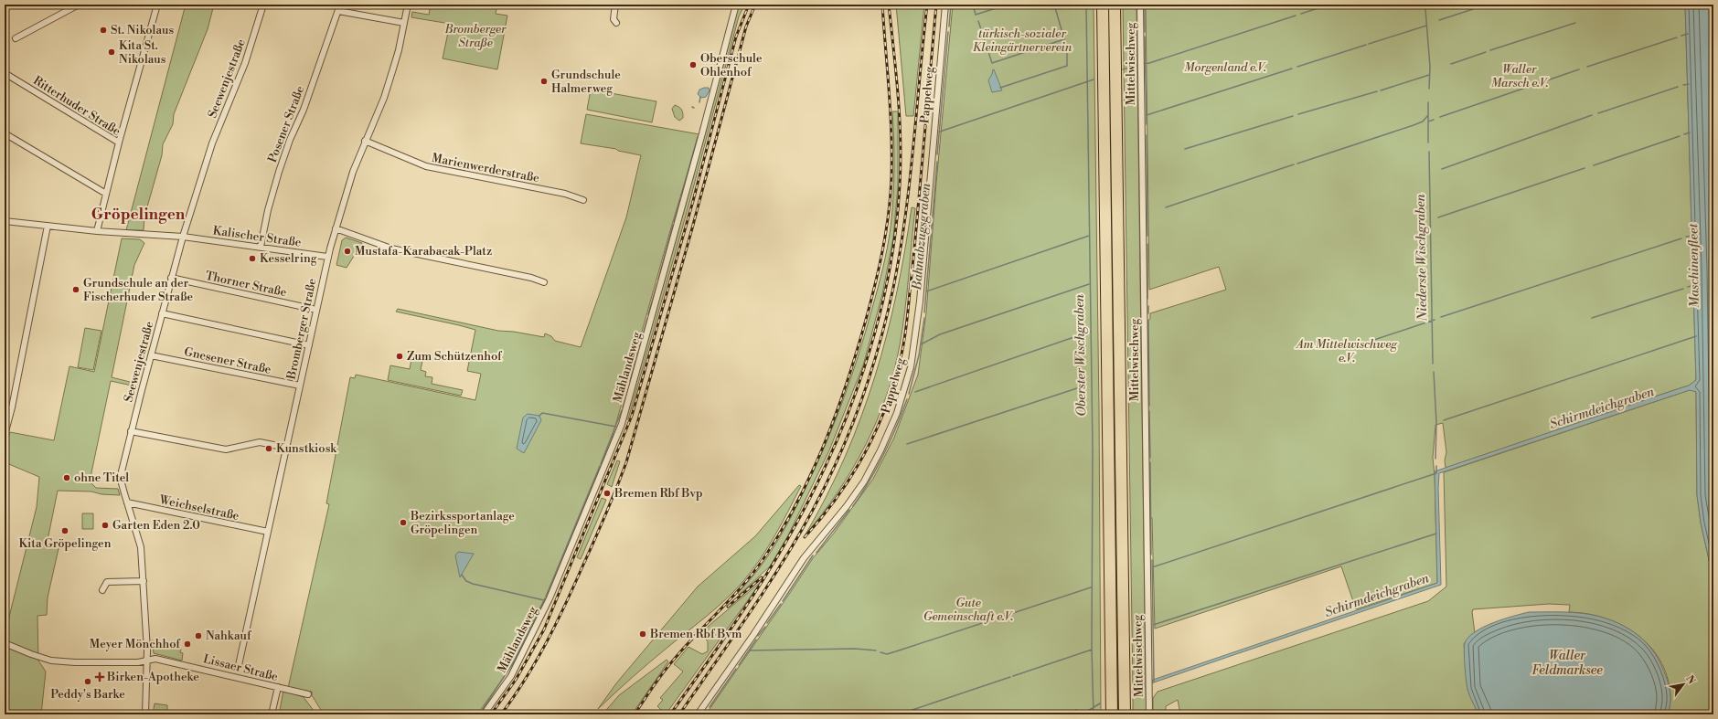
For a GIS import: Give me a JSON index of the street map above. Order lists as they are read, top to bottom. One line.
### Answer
{"streets":{"street":["Mittelwischweg","Seewenjestraße","Pappelweg","Ritterhuder Straße","Posener Straße","Marienwerderstraße","Kalischer Straße","Thorner Straße","Bromberger Straße","Gnesener Straße","Mählandsweg","Weichselstraße","Lissaer Straße"]},"crossings":[["Seewenjestraße","Kalischer Straße"],["Seewenjestraße","Thorner Straße"],["Seewenjestraße","Gnesener Straße"],["Seewenjestraße","Weichselstraße"],["Seewenjestraße","Lissaer Straße"],["Ritterhuder Straße","Kalischer Straße"],["Posener Straße","Kalischer Straße"],["Marienwerderstraße","Bromberger Straße"],["Kalischer Straße","Bromberger Straße"],["Thorner Straße","Bromberger Straße"],["Bromberger Straße","Gnesener Straße"],["Bromberger Straße","Weichselstraße"]],"districts":["Gröpelingen"],"water":["Bahnabzugsgraben","Niederste Wischgraben","Maschinenfleet","Oberster Wischgraben","Schirmdeichgraben","Waller Feldmarksee"],"parks":["Bromberger Straße","türkisch-sozialer Kleingärtnerverein","Morgenland e.V.","Waller Marsch e.V.","Am Mittelwischweg e.V.","Gute Gemeinschaft e.V."],"places":{"other":["St. Nikolaus","Kita St. Nikolaus","Oberschule Ohlenhof","Grundschule Halmerweg","Mustafa-Karabacak-Platz","Kesselring","Grundschule an der Fischerhuder Straße","Zum Schützenhof","Kunstkiosk","ohne Titel","Bremen Rbf Bvp","Bezirkssportanlage Gröpelingen","Garten Eden 2.0","Kita Gröpelingen","Bremen Rbf Bvm","Nahkauf","Meyer Mönchhof","Peddy's Barke"],"health":["Birken-Apotheke"]},"north":"top right"}
